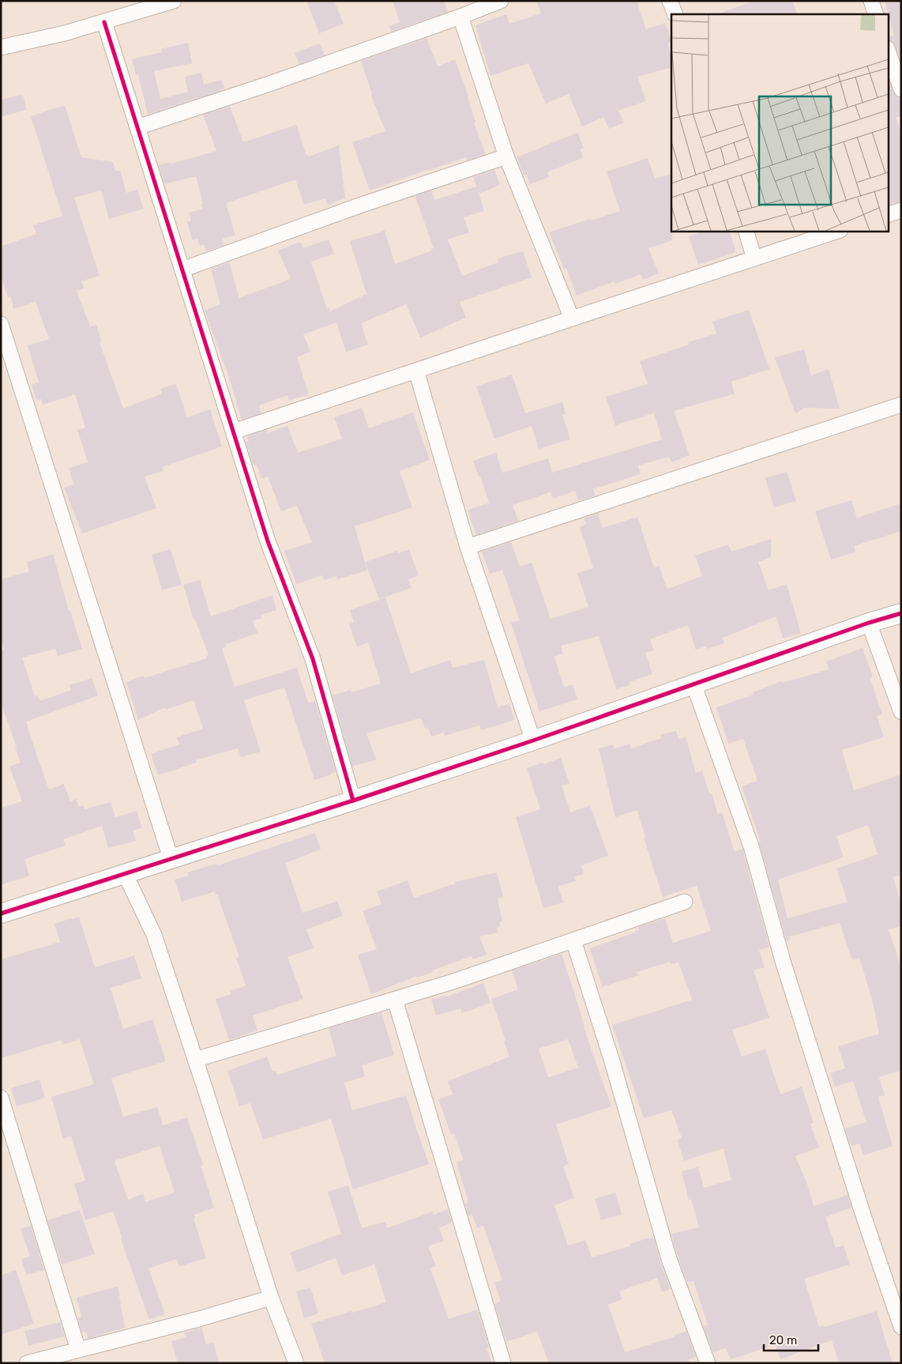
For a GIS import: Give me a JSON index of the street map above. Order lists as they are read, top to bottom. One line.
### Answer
{"scale_bar":"20 m"}
